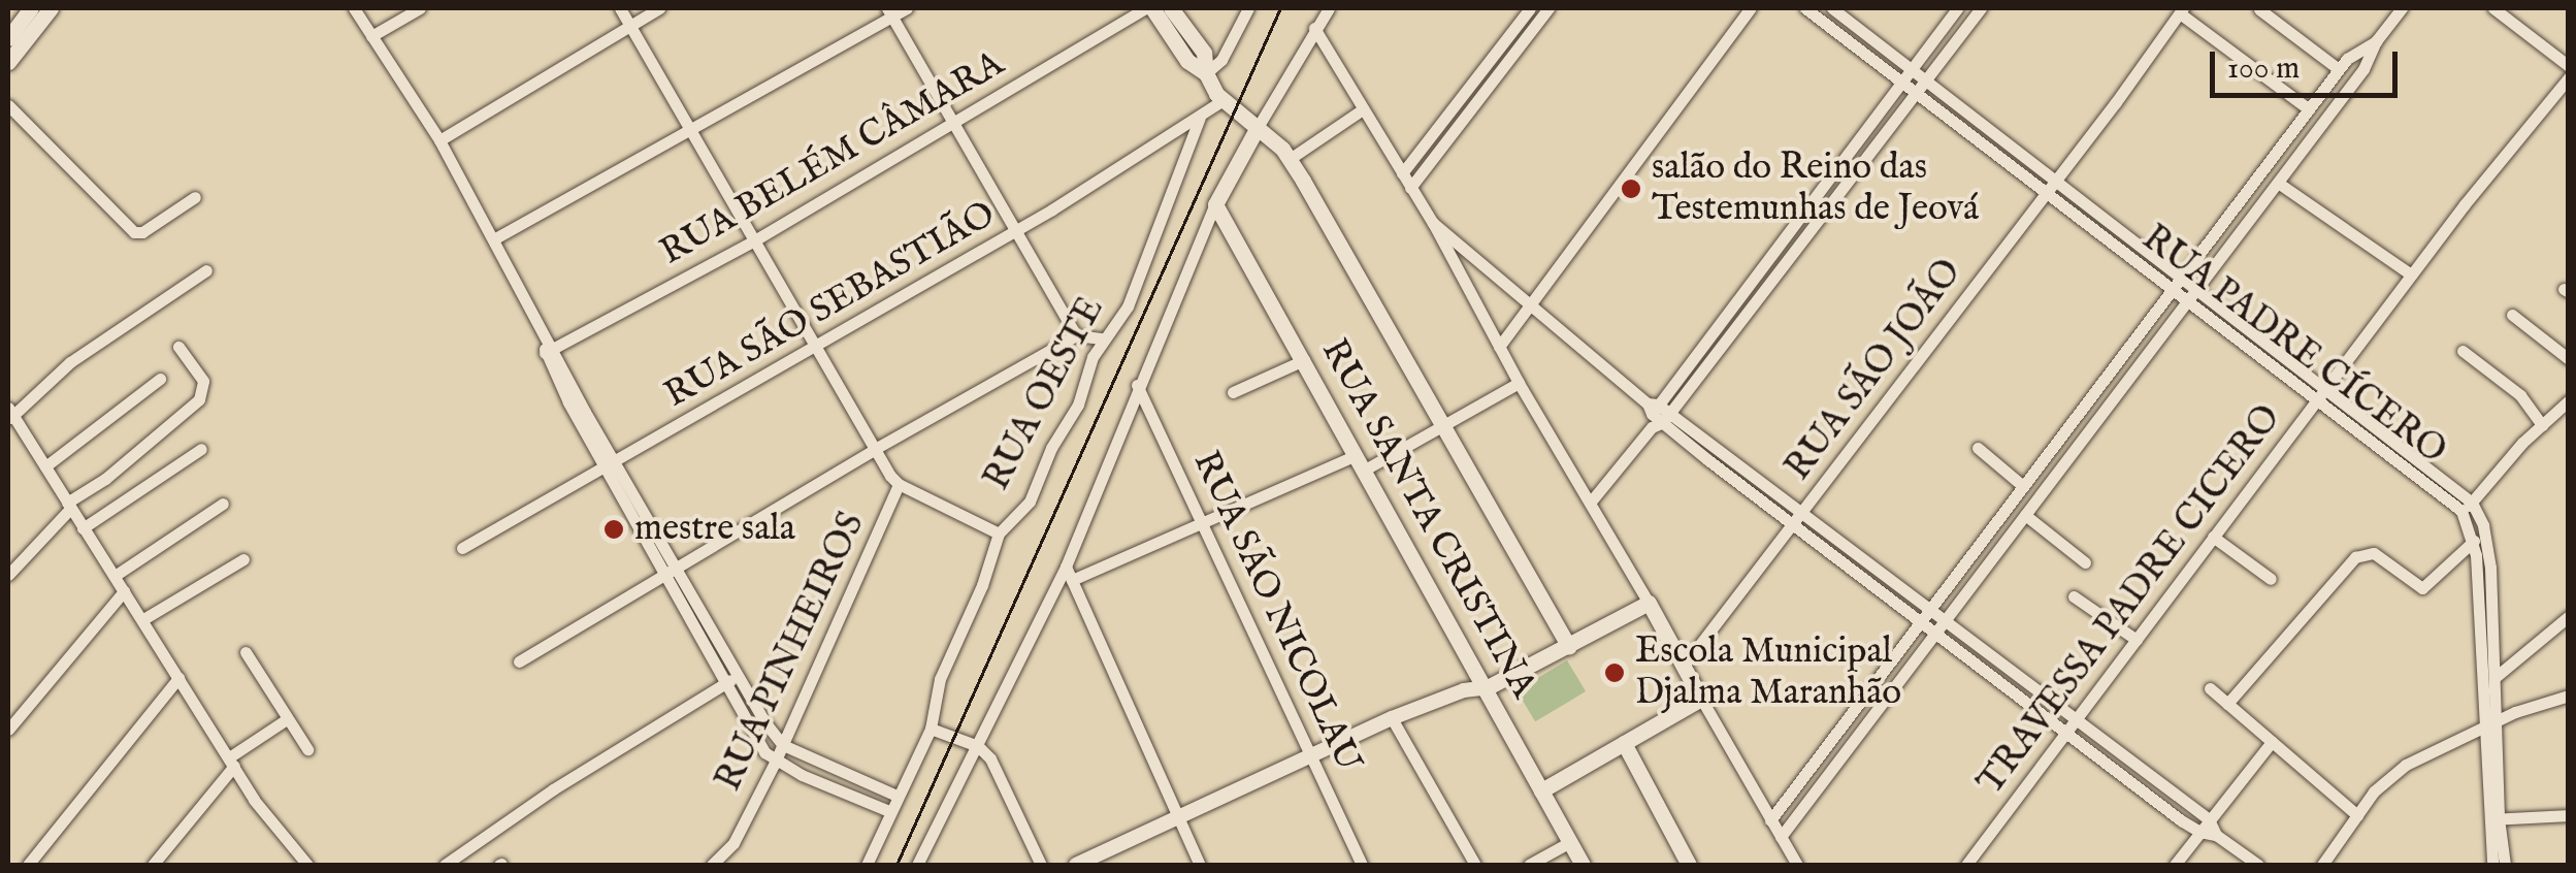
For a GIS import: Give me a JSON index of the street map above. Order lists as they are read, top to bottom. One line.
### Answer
{"streets":{"main road":["RUA OESTE","RUA SANTA CRISTINA"],"street":["RUA BELÉM CÂMARA","RUA SÃO SEBASTIÃO","RUA PADRE CÍCERO","RUA SÃO JOÃO","TRAVESSA PADRE CICERO","RUA SÃO NICOLAU","RUA PINHEIROS"]},"crossings":[["RUA SÃO SEBASTIÃO","RUA OESTE"],["RUA PADRE CÍCERO","RUA SÃO JOÃO"],["RUA PADRE CÍCERO","TRAVESSA PADRE CICERO"],["RUA OESTE","RUA SANTA CRISTINA"],["RUA OESTE","RUA SÃO NICOLAU"]],"places":["salão do Reino das Testemunhas de Jeová","mestre sala","Escola Municipal Djalma Maranhão"],"scale_bar":"100 m"}
